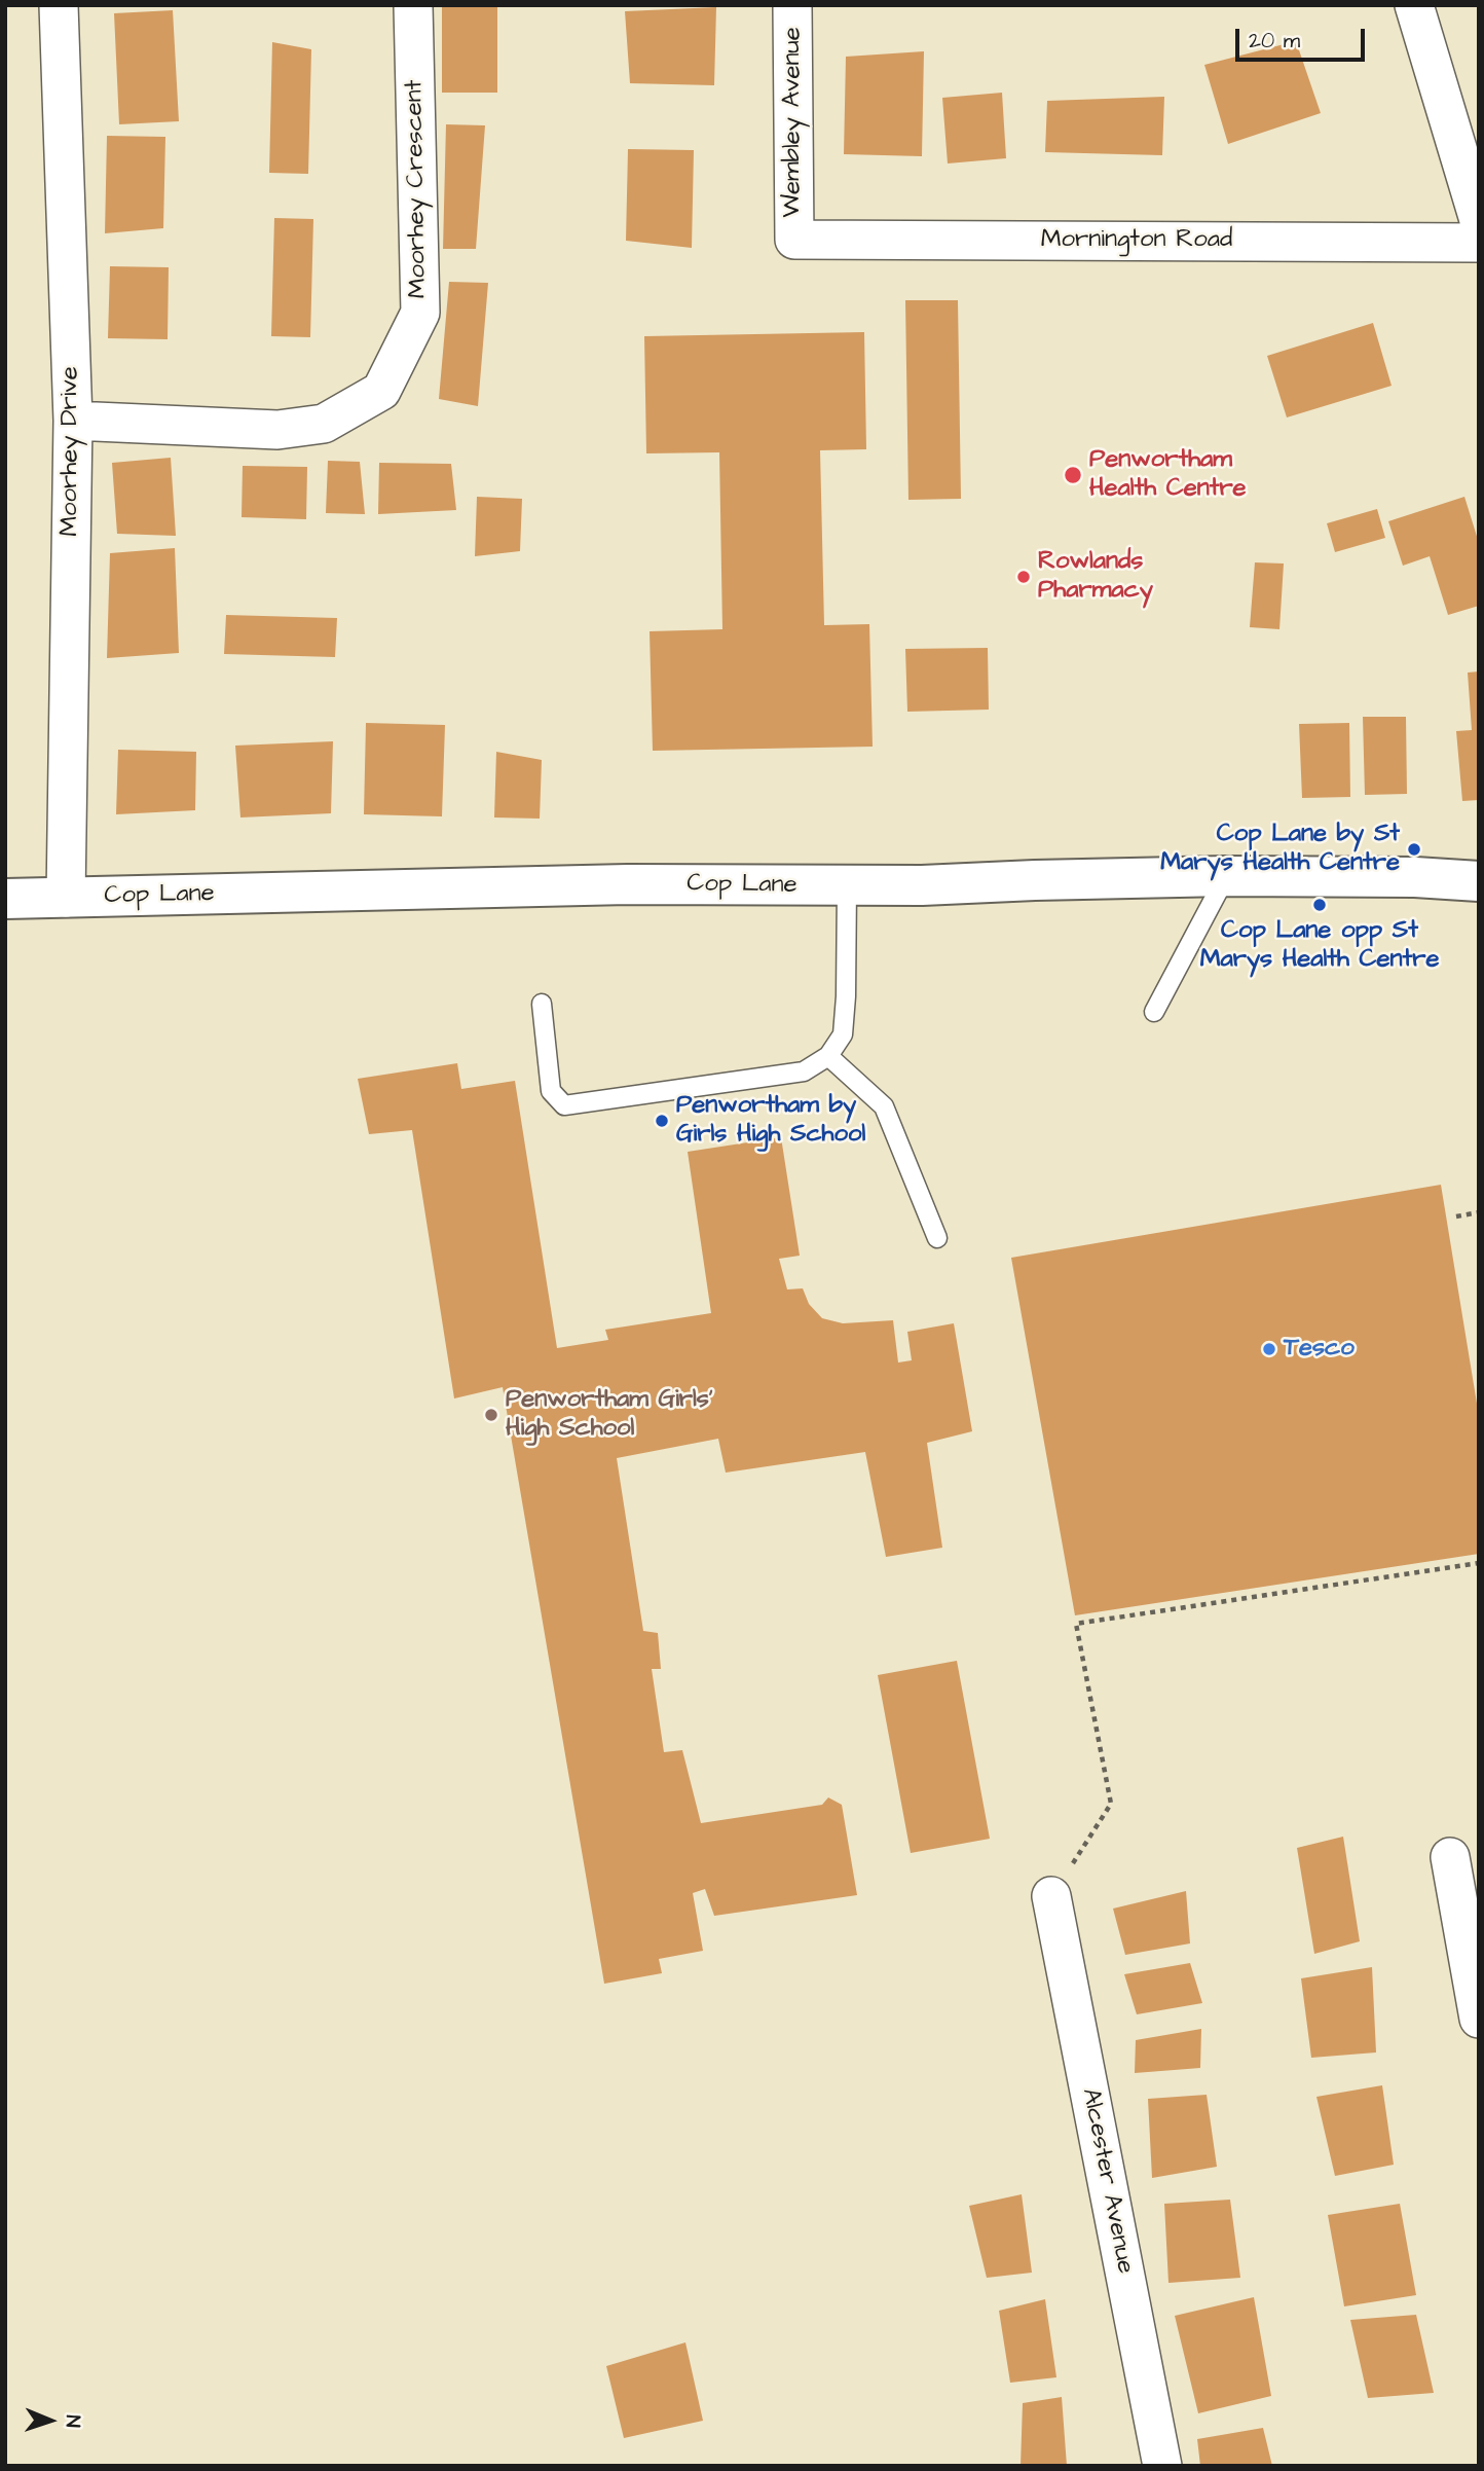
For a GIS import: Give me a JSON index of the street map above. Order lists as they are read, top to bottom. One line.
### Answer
{"streets":{"street":["Wembley Avenue","Moorhey Crescent","Mornington Road","Moorhey Drive","Cop Lane","Alcester Avenue"]},"crossings":[["Wembley Avenue","Mornington Road"],["Moorhey Crescent","Moorhey Drive"],["Moorhey Drive","Cop Lane"]],"places":["Penwortham Health Centre","Rowlands Pharmacy","Cop Lane by St Marys Health Centre","Cop Lane opp St Marys Health Centre","Penwortham by Girls High School","Tesco","Penwortham Girls' High School"],"scale_bar":"20 m","north":"right"}
